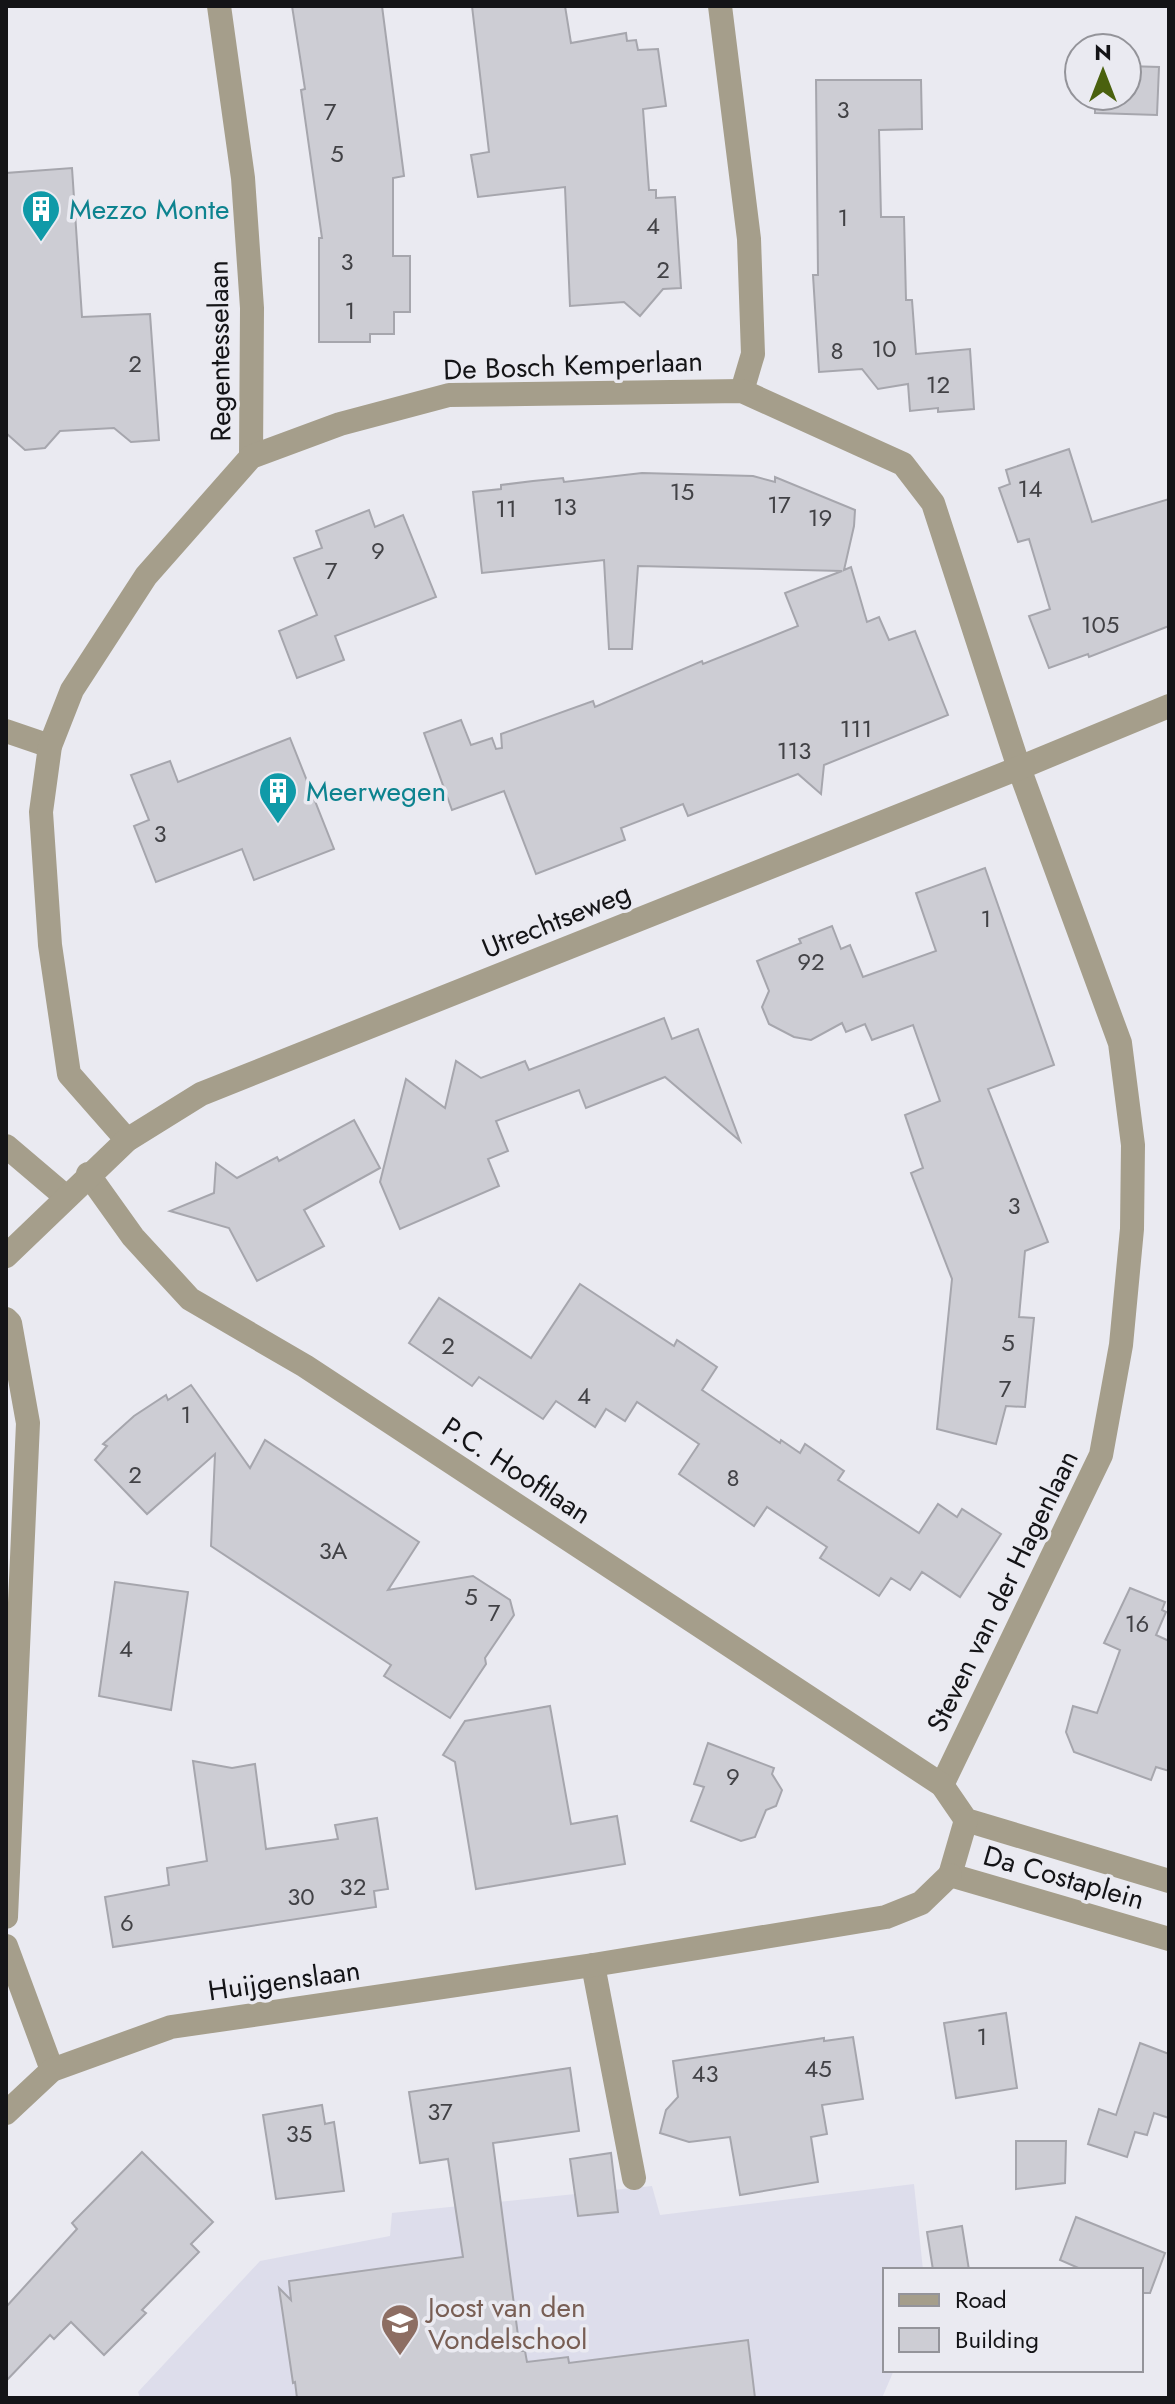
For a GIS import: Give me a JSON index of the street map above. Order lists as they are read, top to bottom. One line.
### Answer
{"streets":{"street":["Regentesselaan","De Bosch Kemperlaan","Utrechtseweg","P.C. Hooftlaan","Steven van der Hagenlaan","Da Costaplein","Huijgenslaan"]},"crossings":[["Regentesselaan","De Bosch Kemperlaan"],["De Bosch Kemperlaan","Utrechtseweg"],["De Bosch Kemperlaan","Steven van der Hagenlaan"],["Utrechtseweg","P.C. Hooftlaan"],["Utrechtseweg","Steven van der Hagenlaan"],["P.C. Hooftlaan","Steven van der Hagenlaan"],["P.C. Hooftlaan","Da Costaplein"],["Steven van der Hagenlaan","Da Costaplein"],["Da Costaplein","Huijgenslaan"]],"places":{"building":["Mezzo Monte","Meerwegen"],"school or university":["Joost van den Vondelschool"]},"house_numbers":["3","7","5","1","4","3","2","1","10","8","2","12","14","15","17","13","11","19","9","7","105","111","113","3","1","92","3","5","2","7","4","1","2","8","3A","5","7","16","4","9","32","30","6","1","45","43","37","35"],"legend":["Road","Building"],"north":"top"}
